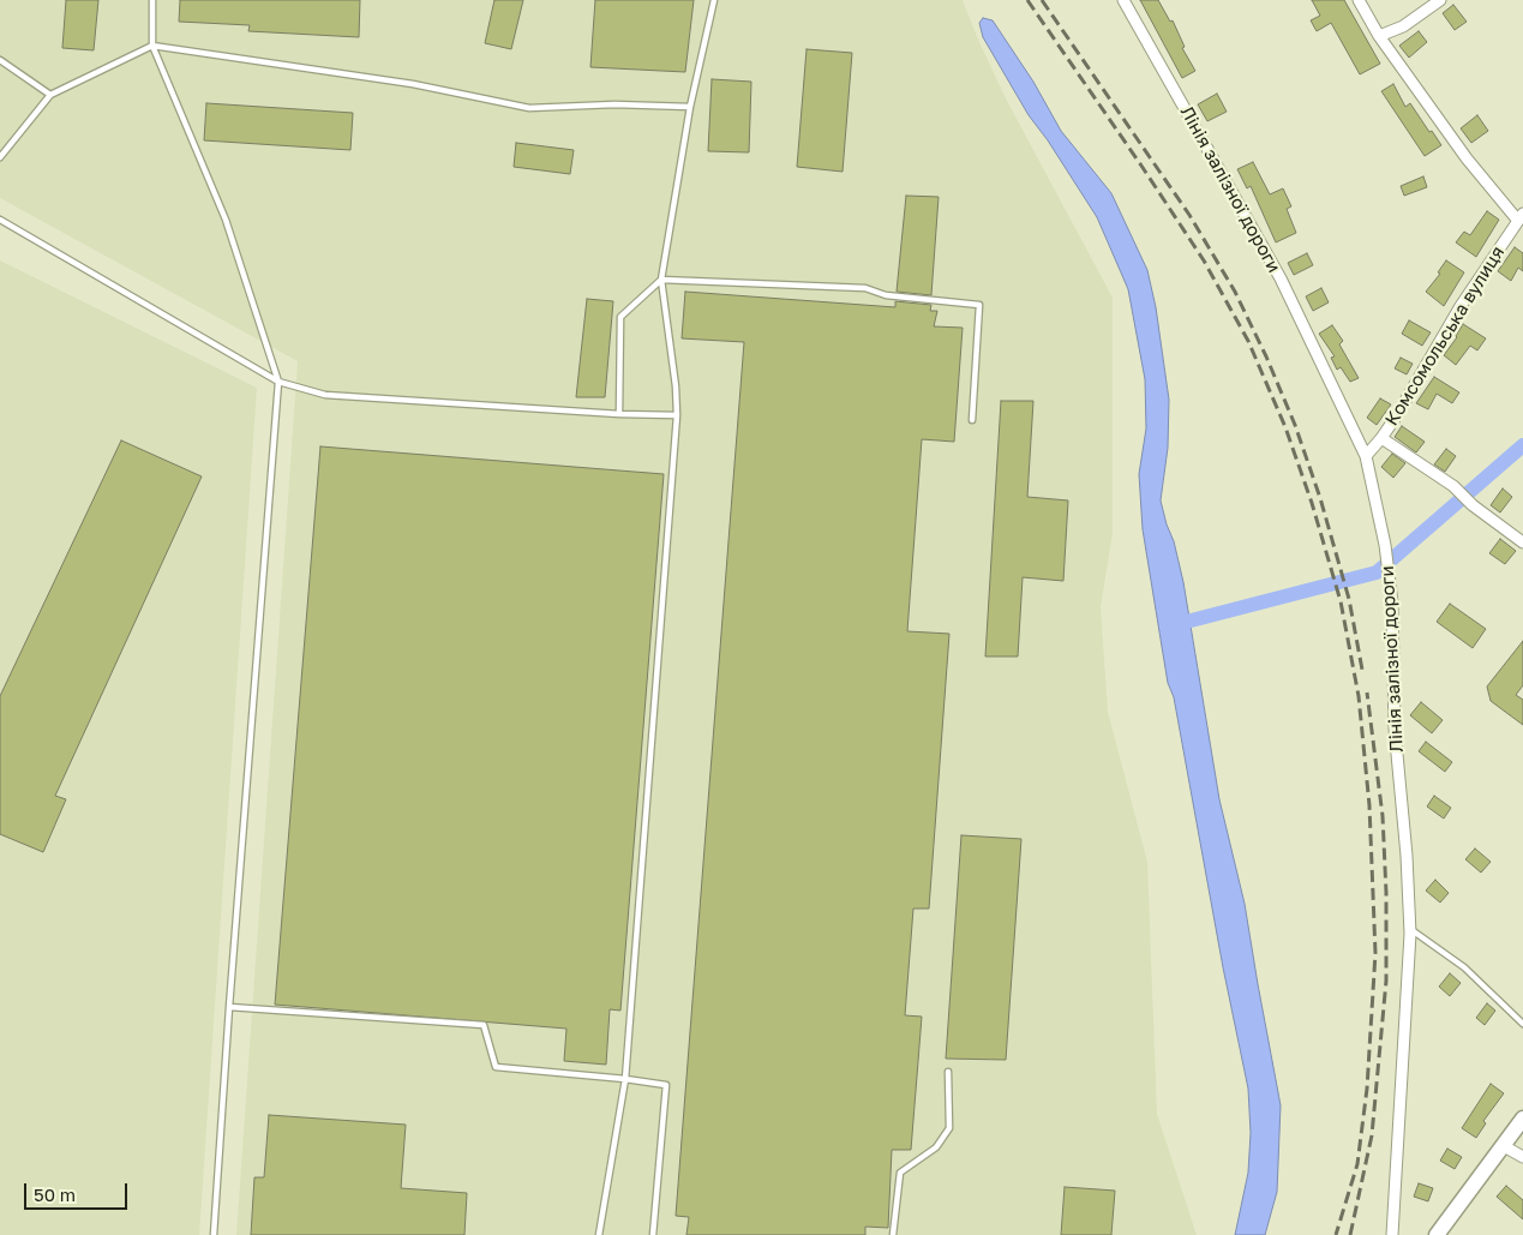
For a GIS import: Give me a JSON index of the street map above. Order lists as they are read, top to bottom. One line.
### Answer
{"streets":{"street":["Лінія залізної дороги","Комсомольська вулиця"]},"crossings":[["Лінія залізної дороги","Комсомольська вулиця"]],"scale_bar":"50 m"}
